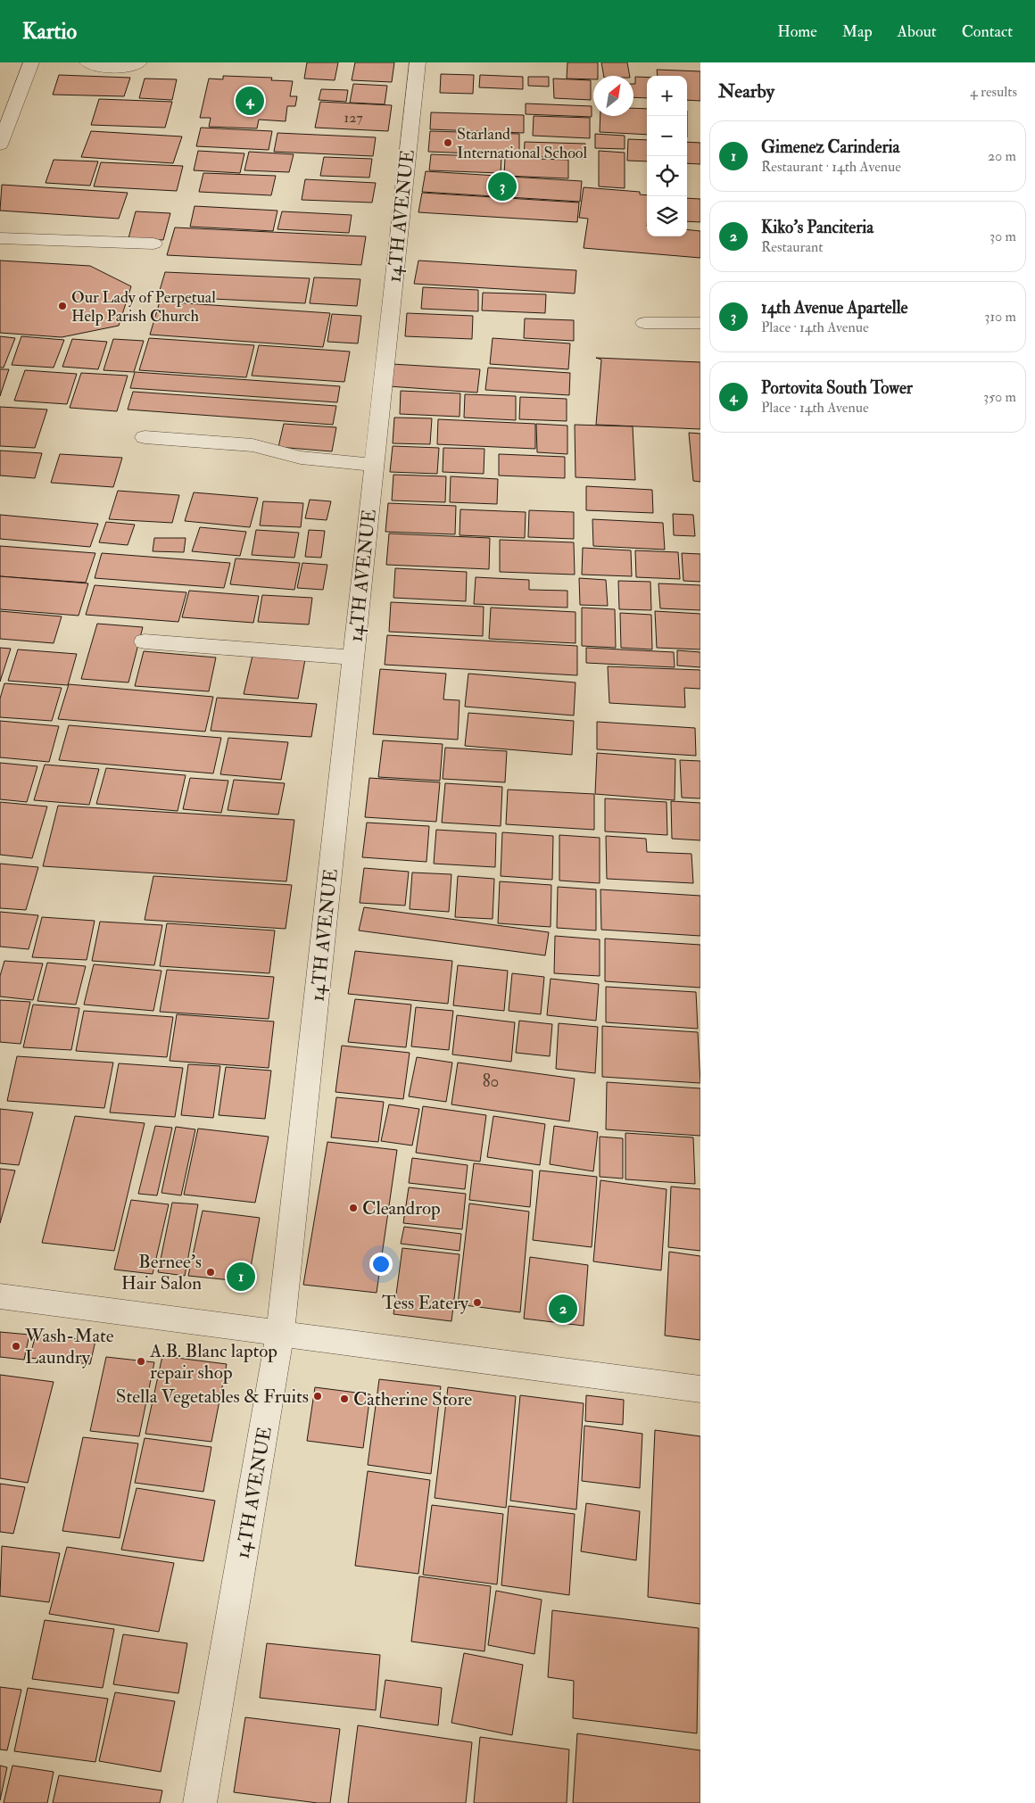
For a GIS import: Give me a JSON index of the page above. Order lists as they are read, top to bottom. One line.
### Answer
{"streets":{"street":["14TH AVENUE"]},"places":["Starland International School","Our Lady of Perpetual Help Parish Church","Cleandrop","Bernee's Hair Salon","Tess Eatery","Wash-Mate Laundry","A.B. Blanc laptop repair shop","Stella Vegetables & Fruits","Catherine Store"],"house_numbers":["127","80"],"north":"top right","page":{"header":"Kartio","nav":["Home","Map","About","Contact"],"heading":["Nearby","4 results"],"map_buttons":["+","−"],"pins":["4","3","1","2"],"list":[{"mark":"1","name":"Gimenez Carinderia","note":"Restaurant · 14th Avenue","value":"20 m"},{"mark":"2","name":"Kiko's Panciteria","note":"Restaurant","value":"30 m"},{"mark":"3","name":"14th Avenue Apartelle","note":"Place · 14th Avenue","value":"310 m"},{"mark":"4","name":"Portovita South Tower","note":"Place · 14th Avenue","value":"350 m"}]}}
